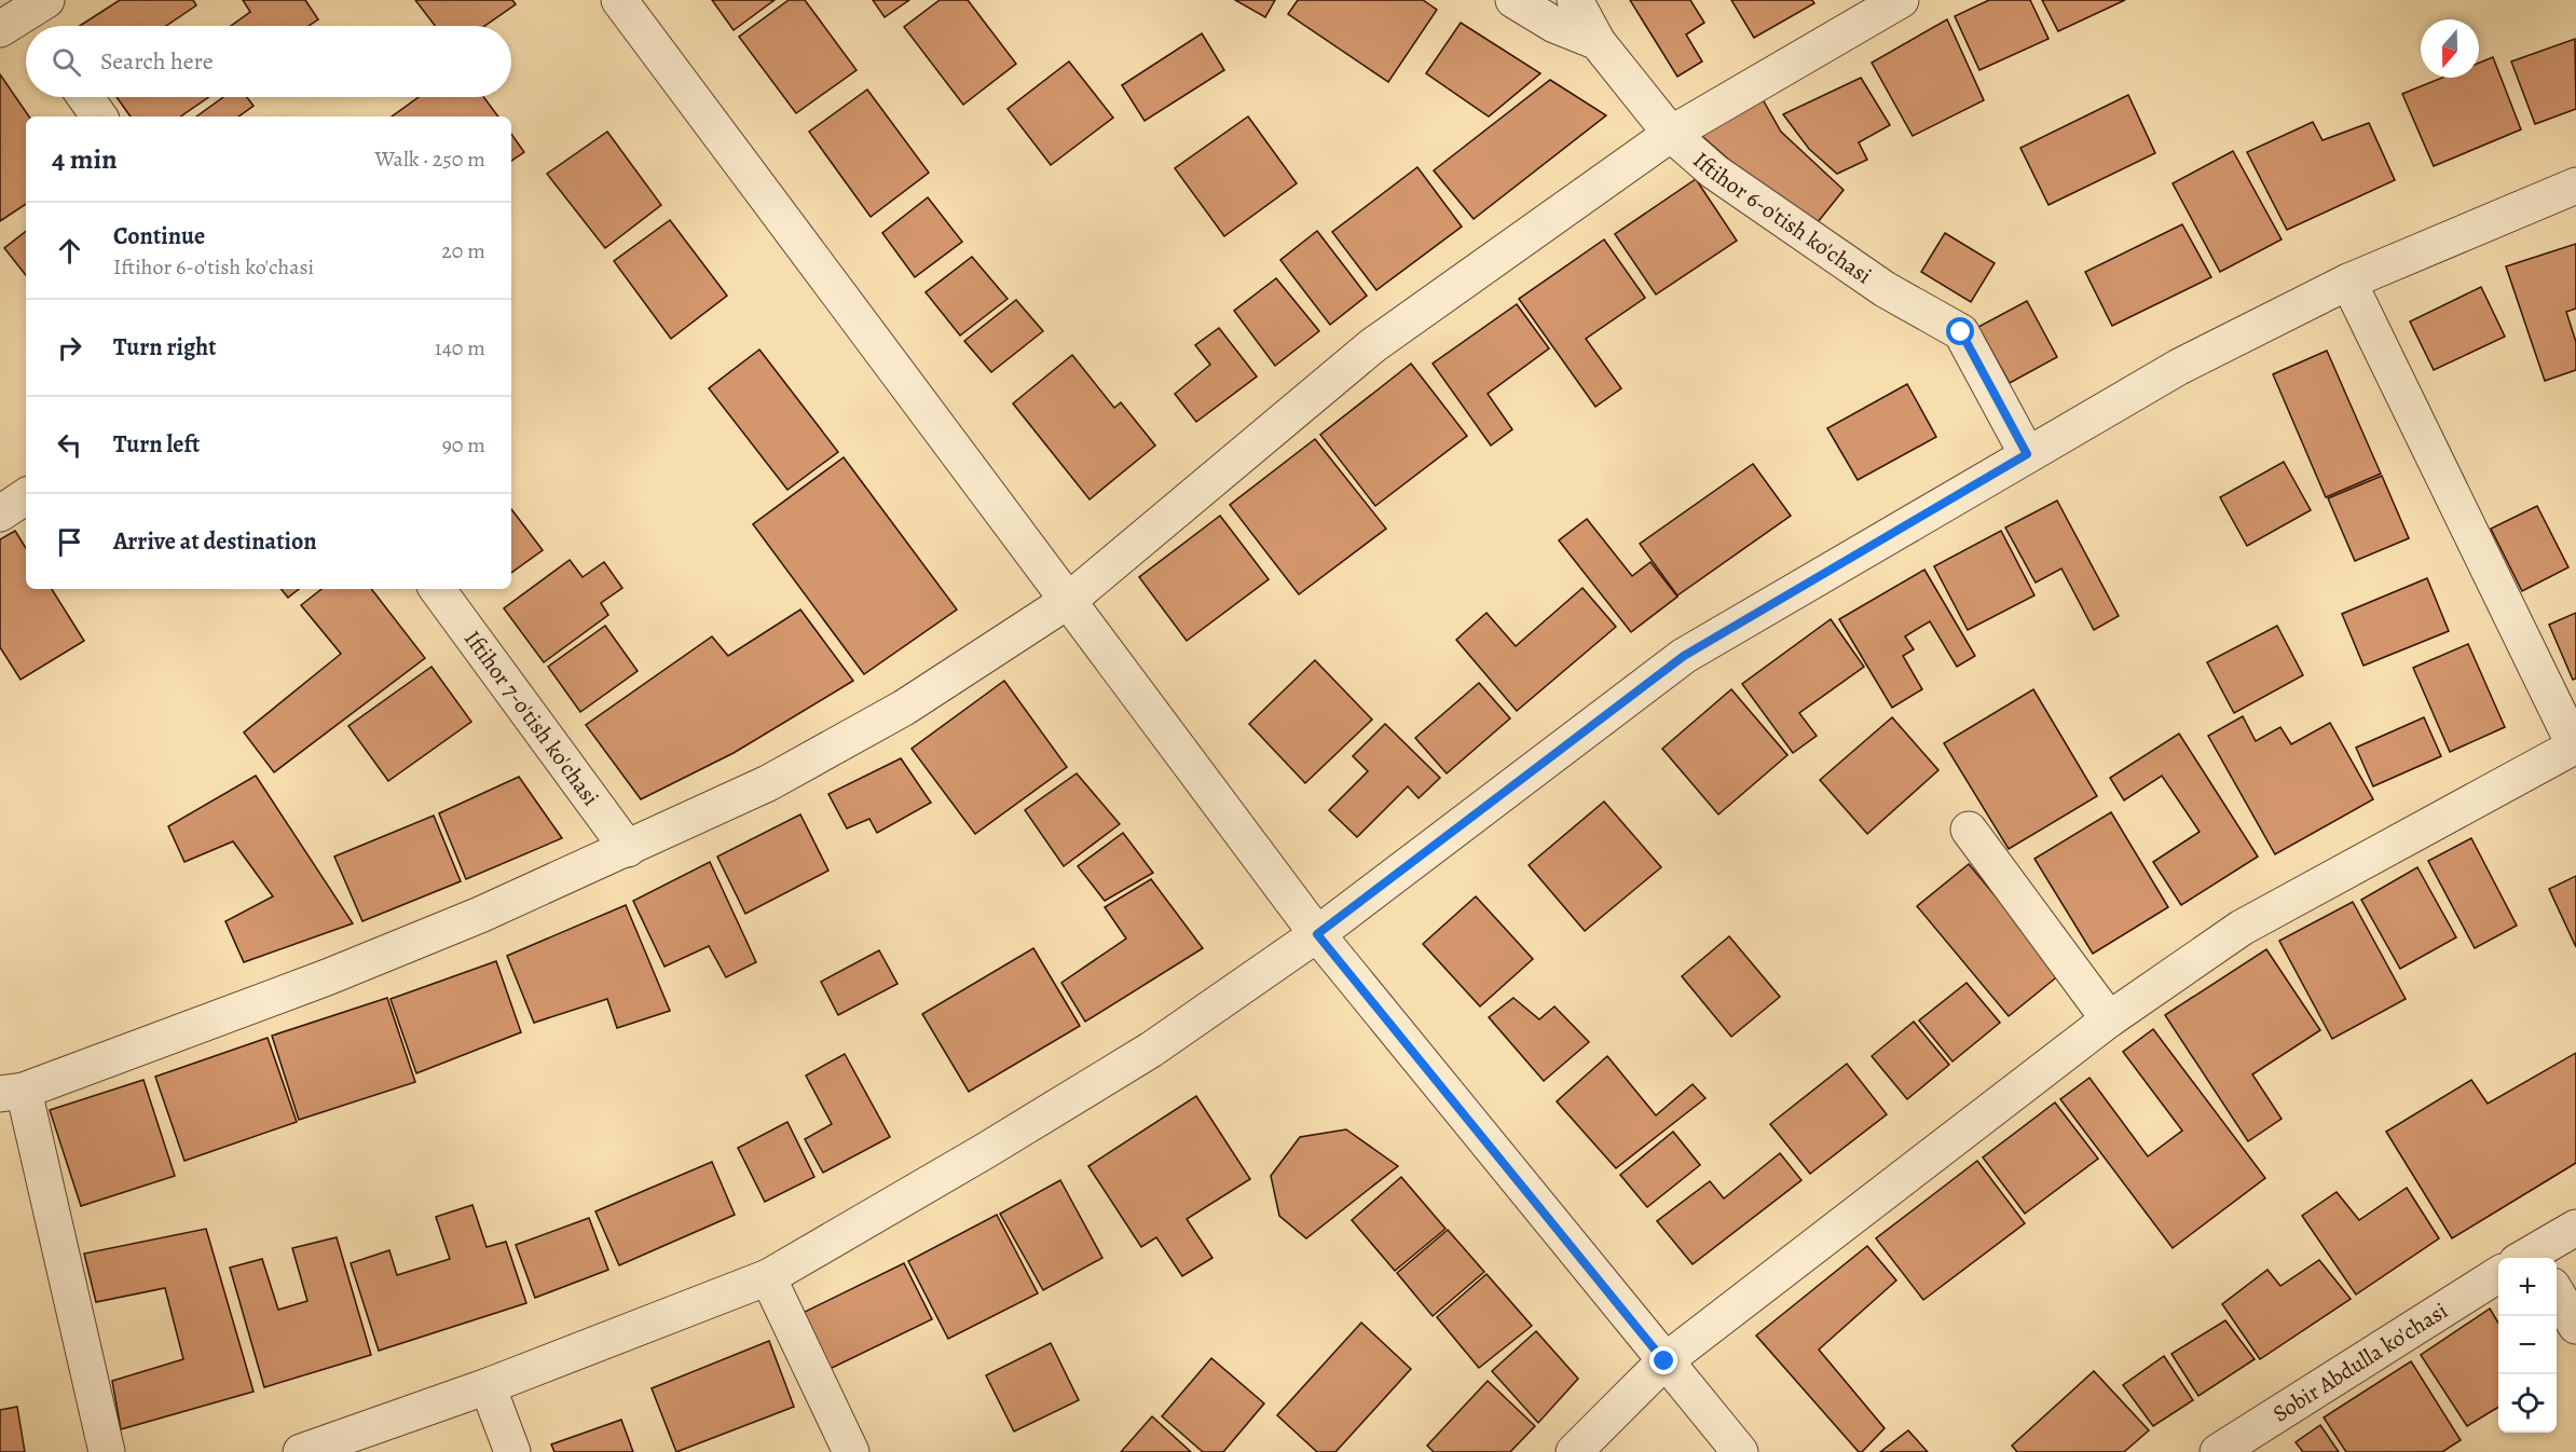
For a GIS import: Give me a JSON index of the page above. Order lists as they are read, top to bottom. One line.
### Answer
{"streets":{"street":["Iftihor 6-o'tish ko'chasi","Iftihor 7-o'tish ko'chasi","Sobir Abdulla ko'chasi"]},"north":"bottom","page":{"search":"Search here","heading":["4 min","Walk · 250 m"],"list":[["Continue","Iftihor 6-o'tish ko'chasi","20 m"],["Turn right","140 m"],["Turn left","90 m"],"Arrive at destination"],"map_buttons":["+","−"]}}
